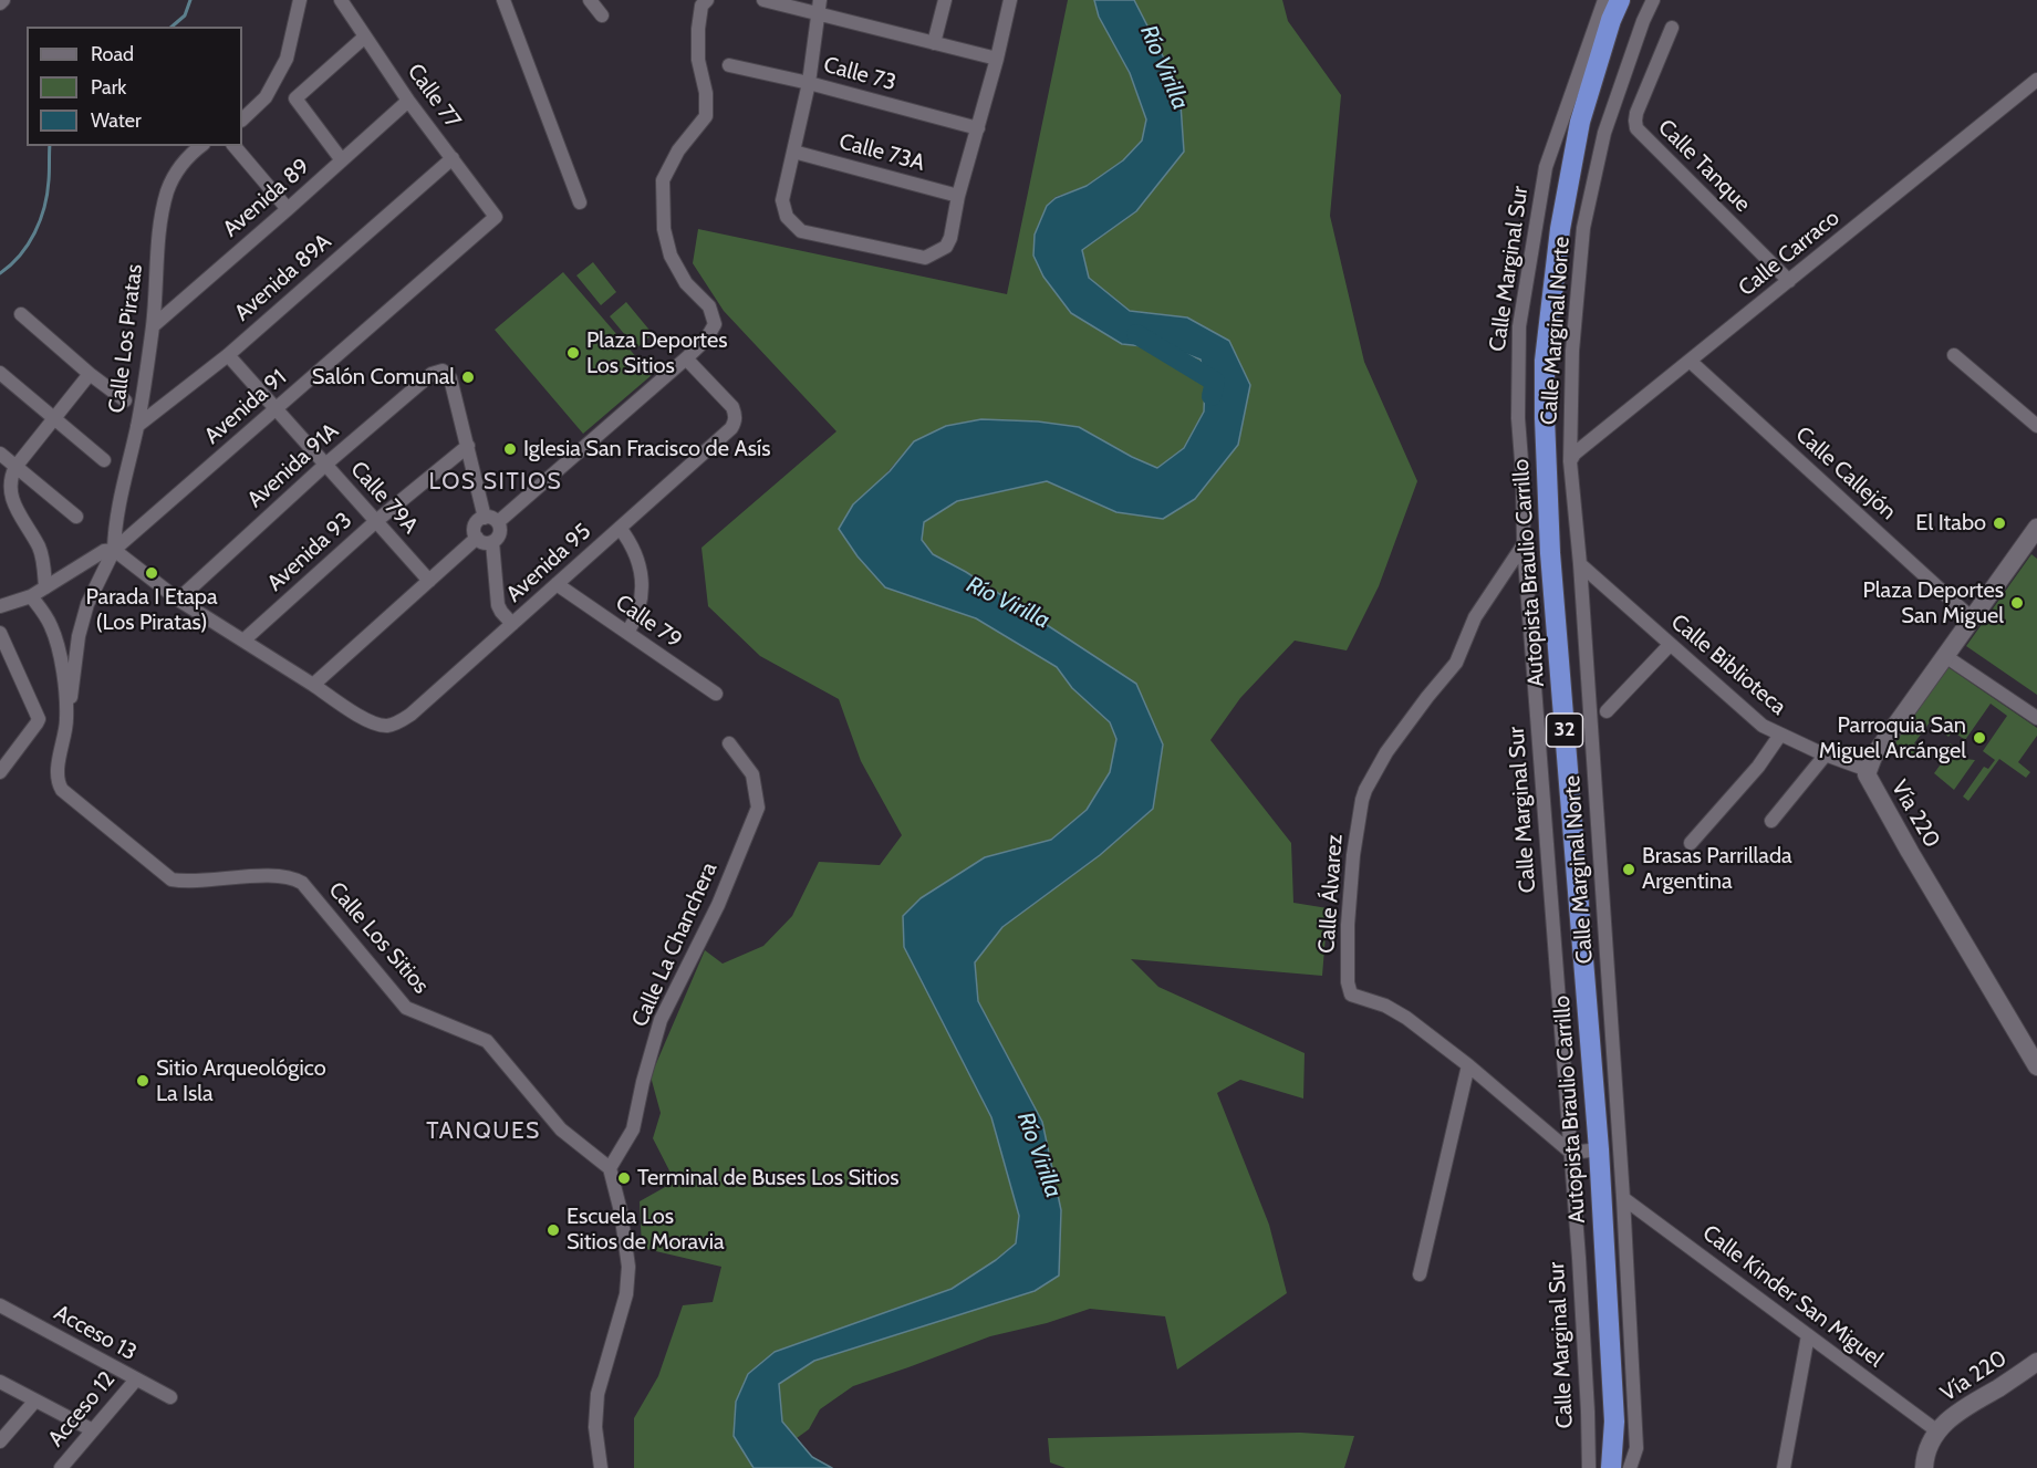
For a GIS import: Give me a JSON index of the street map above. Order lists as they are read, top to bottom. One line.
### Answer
{"streets":{"highway":["Autopista Braulio Carrillo","32"],"main road":["Vía 220"],"street":["Calle 73","Calle 77","Calle 73A","Calle Tanque","Avenida 89","Calle Carraco","Calle Marginal Sur","Avenida 89A","Calle Marginal Norte","Calle Los Piratas","Avenida 91","Avenida 91A","Calle Callejón","Calle 79A","Avenida 93","Avenida 95","Calle 79","Calle Biblioteca","Calle Álvarez","Calle Los Sitios","Calle La Chanchera","Calle Kinder San Miguel","Acceso 13","Acceso 12"]},"crossings":[["Calle 77","Avenida 89"],["Calle 77","Avenida 89A"],["Calle 77","Avenida 91"],["Calle Tanque","Calle Carraco"],["Avenida 89","Calle Los Piratas"],["Calle Carraco","Calle Marginal Norte"],["Calle Carraco","Calle Callejón"],["Calle Marginal Sur","Calle Álvarez"],["Avenida 89A","Calle Los Piratas"],["Avenida 89A","Calle 79A"],["Calle Marginal Norte","Calle Biblioteca"],["Calle Marginal Norte","Calle Kinder San Miguel"],["Calle Los Piratas","Avenida 91"],["Avenida 91","Calle 79A"],["Avenida 91A","Calle 79A"],["Avenida 91A","Avenida 93"],["Calle Callejón","Vía 220"],["Calle 79A","Avenida 93"],["Avenida 95","Calle 79"],["Calle Biblioteca","Vía 220"],["Vía 220","Calle Kinder San Miguel"],["Calle Los Sitios","Calle La Chanchera"],["Acceso 13","Acceso 12"]],"districts":["LOS SITIOS","TANQUES"],"water":["Río Virilla"],"places":["Plaza Deportes Los Sitios","Salón Comunal","Iglesia San Fracisco de Asís","El Itabo","Parada I Etapa (Los Piratas)","Plaza Deportes San Miguel","Parroquia San Miguel Arcángel","Brasas Parrillada Argentina","Sitio Arqueológico La Isla","Terminal de Buses Los Sitios","Escuela Los Sitios de Moravia"],"legend":["Road","Park","Water"]}
